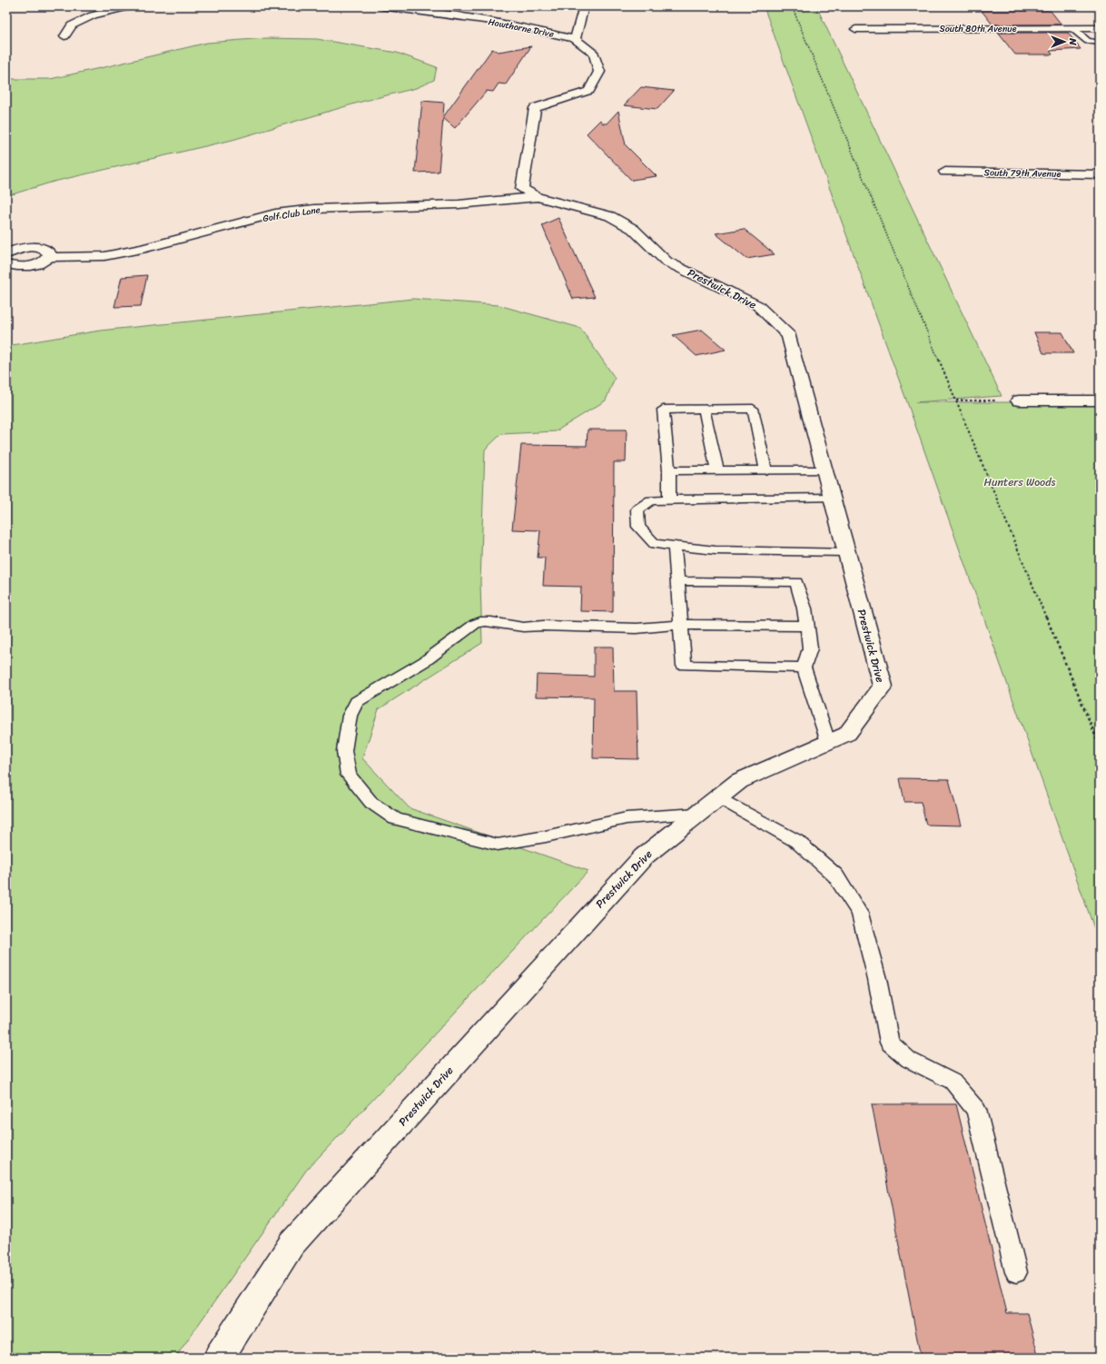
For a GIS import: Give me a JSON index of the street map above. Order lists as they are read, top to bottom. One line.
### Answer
{"streets":{"street":["Hawthorne Drive","South 80th Avenue","South 79th Avenue","Golf Club Lane","Prestwick Drive"]},"crossings":[["Hawthorne Drive","Prestwick Drive"],["Golf Club Lane","Prestwick Drive"]],"parks":["Hunters Woods"],"north":"right"}
